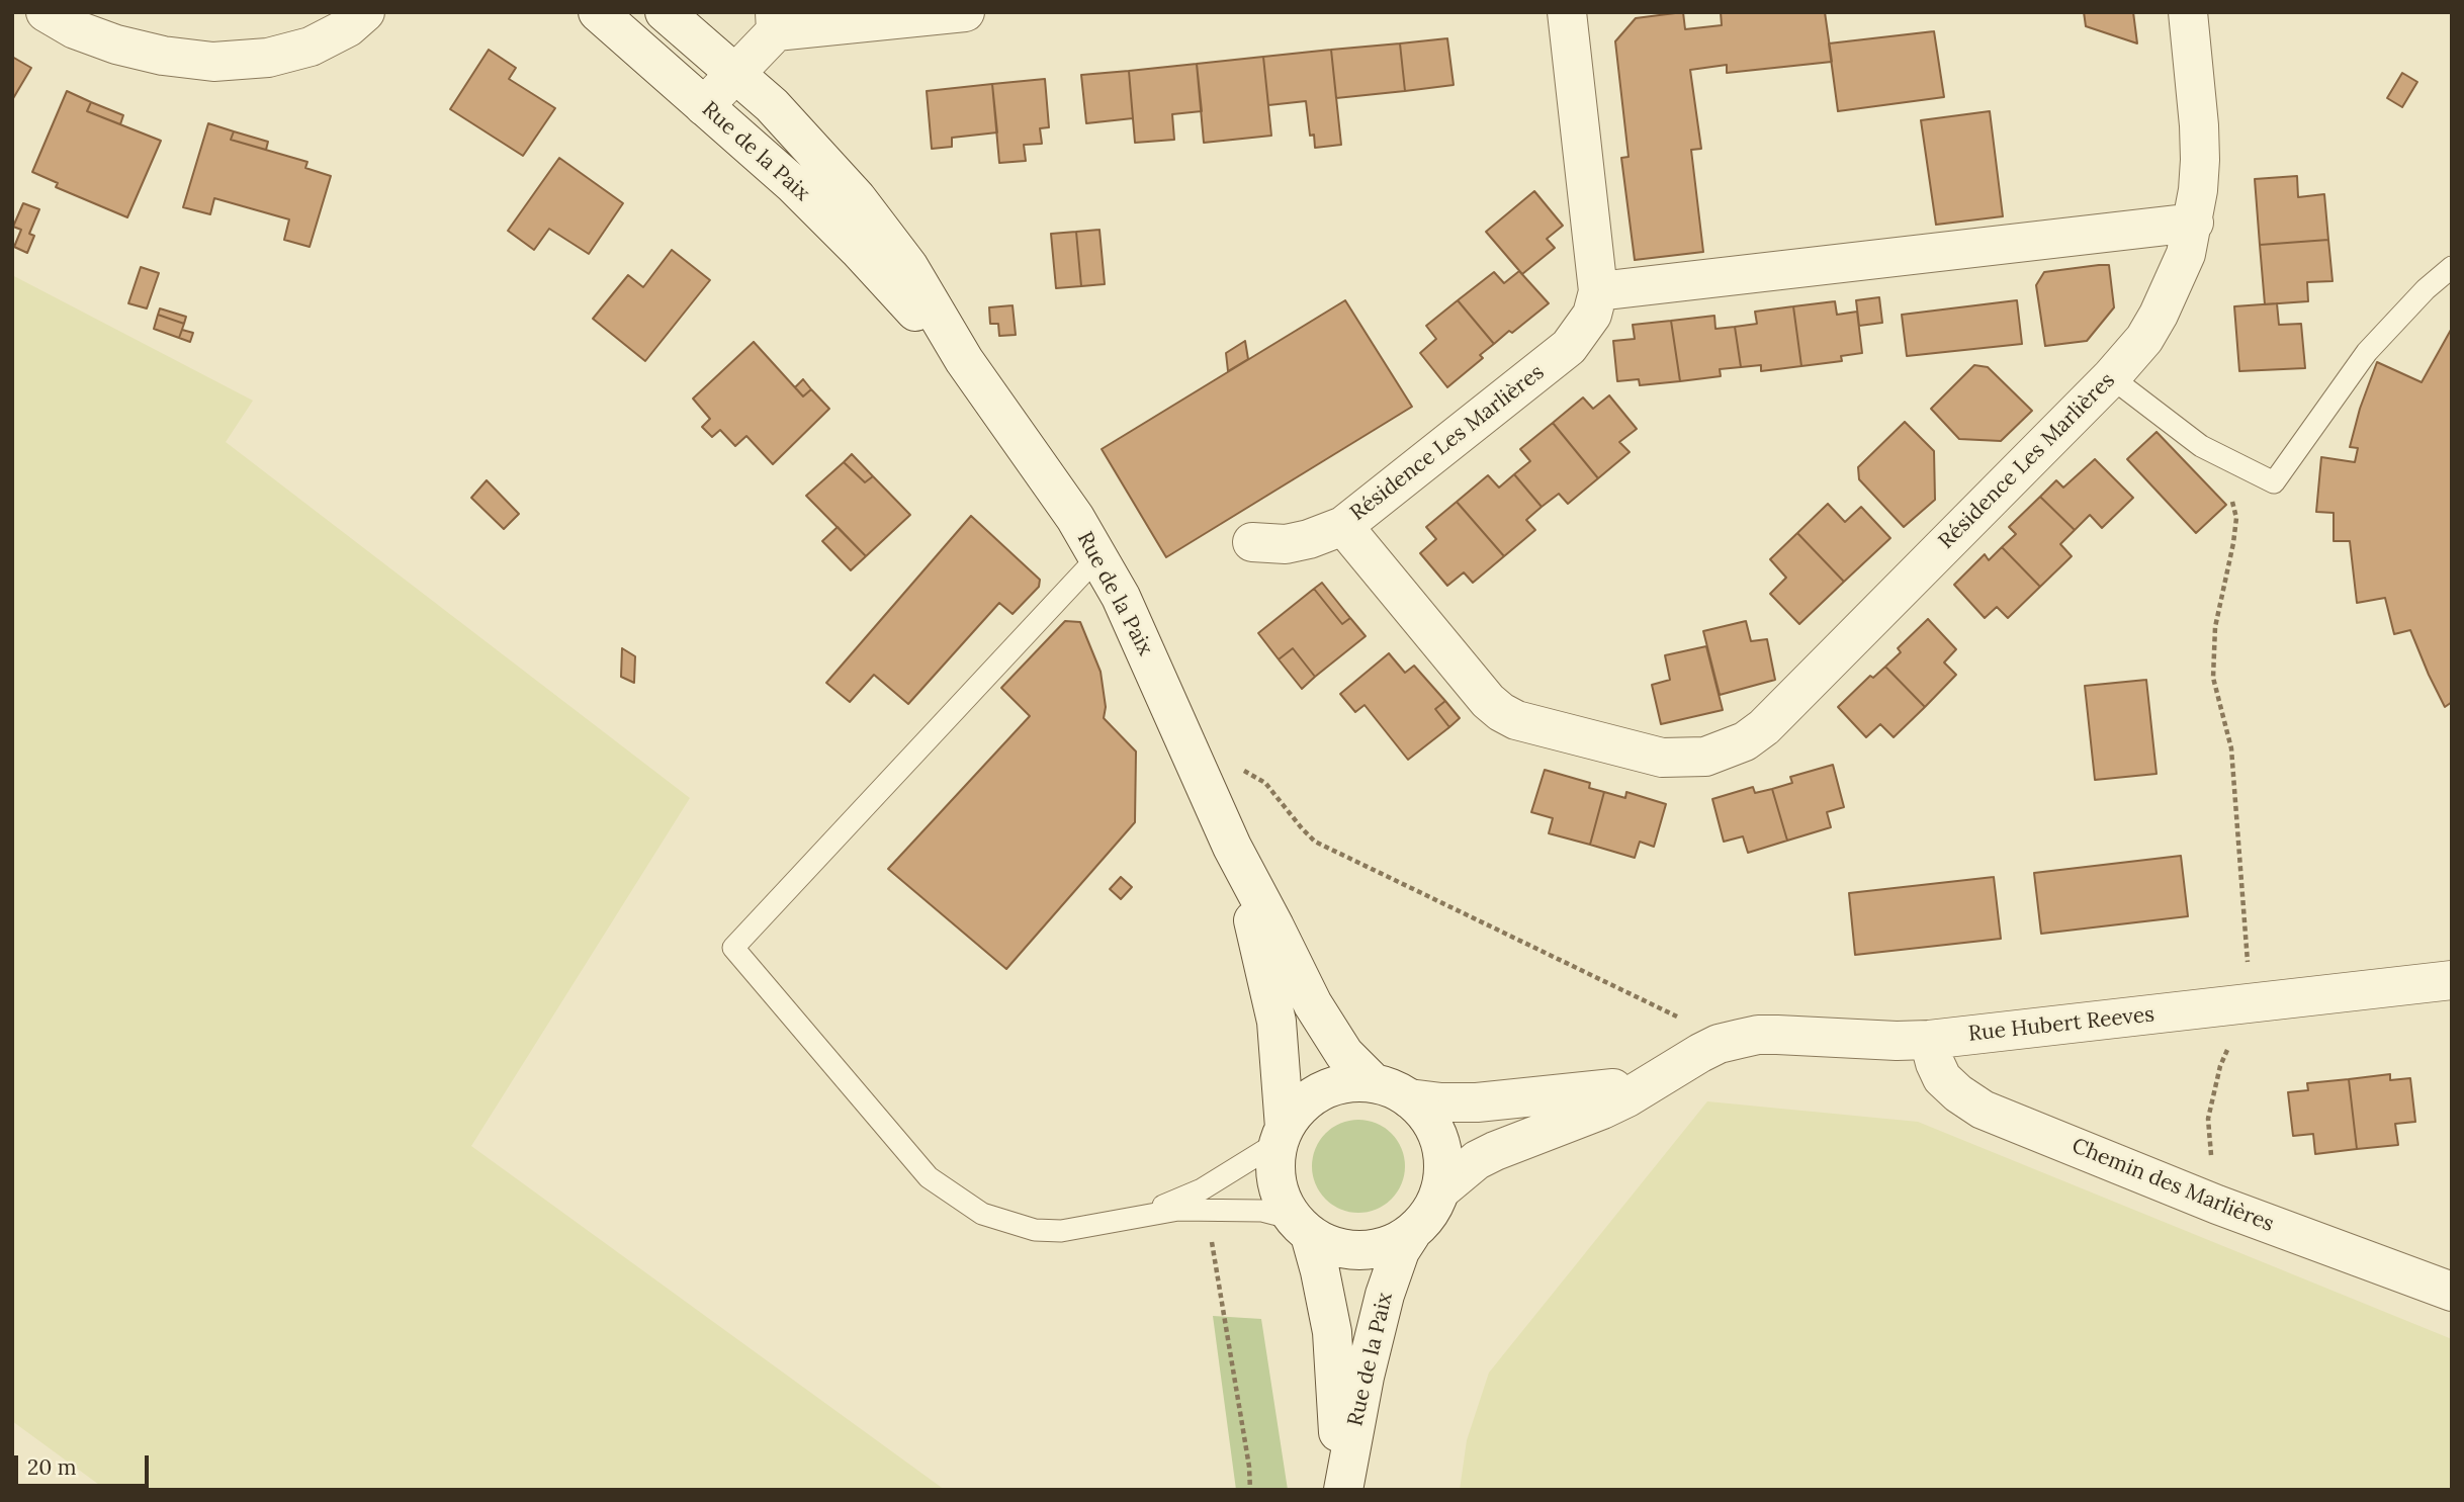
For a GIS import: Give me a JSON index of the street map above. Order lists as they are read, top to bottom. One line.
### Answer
{"streets":{"street":["Rue de la Paix","Résidence Les Marlières","Rue Hubert Reeves","Chemin des Marlières"]},"crossings":[["Rue de la Paix","Rue Hubert Reeves"],["Rue Hubert Reeves","Chemin des Marlières"]],"scale_bar":"20 m"}
